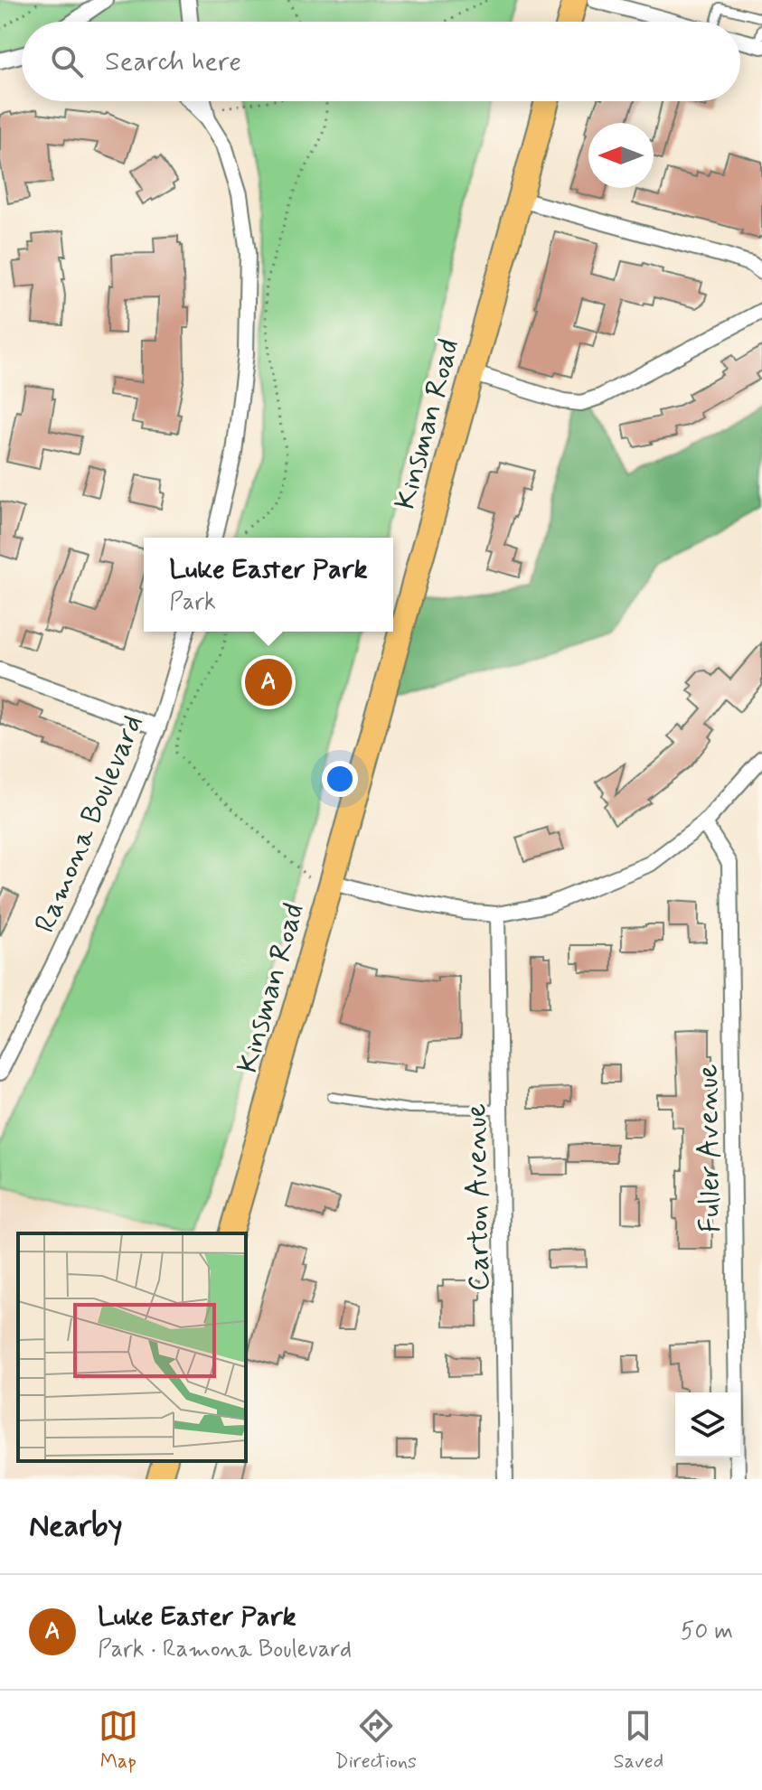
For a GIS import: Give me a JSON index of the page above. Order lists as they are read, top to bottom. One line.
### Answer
{"streets":{"main road":["Kinsman Road"],"street":["Ramona Boulevard","Fuller Avenue","Carton Avenue"]},"north":"left","page":{"search":"Search here","popup":["Luke Easter Park","Park"],"pins":"A","heading":"Nearby","list":[{"mark":"A","name":"Luke Easter Park","note":"Park · Ramona Boulevard","value":"50 m"}],"nav":["Map","Directions","Saved"]}}
